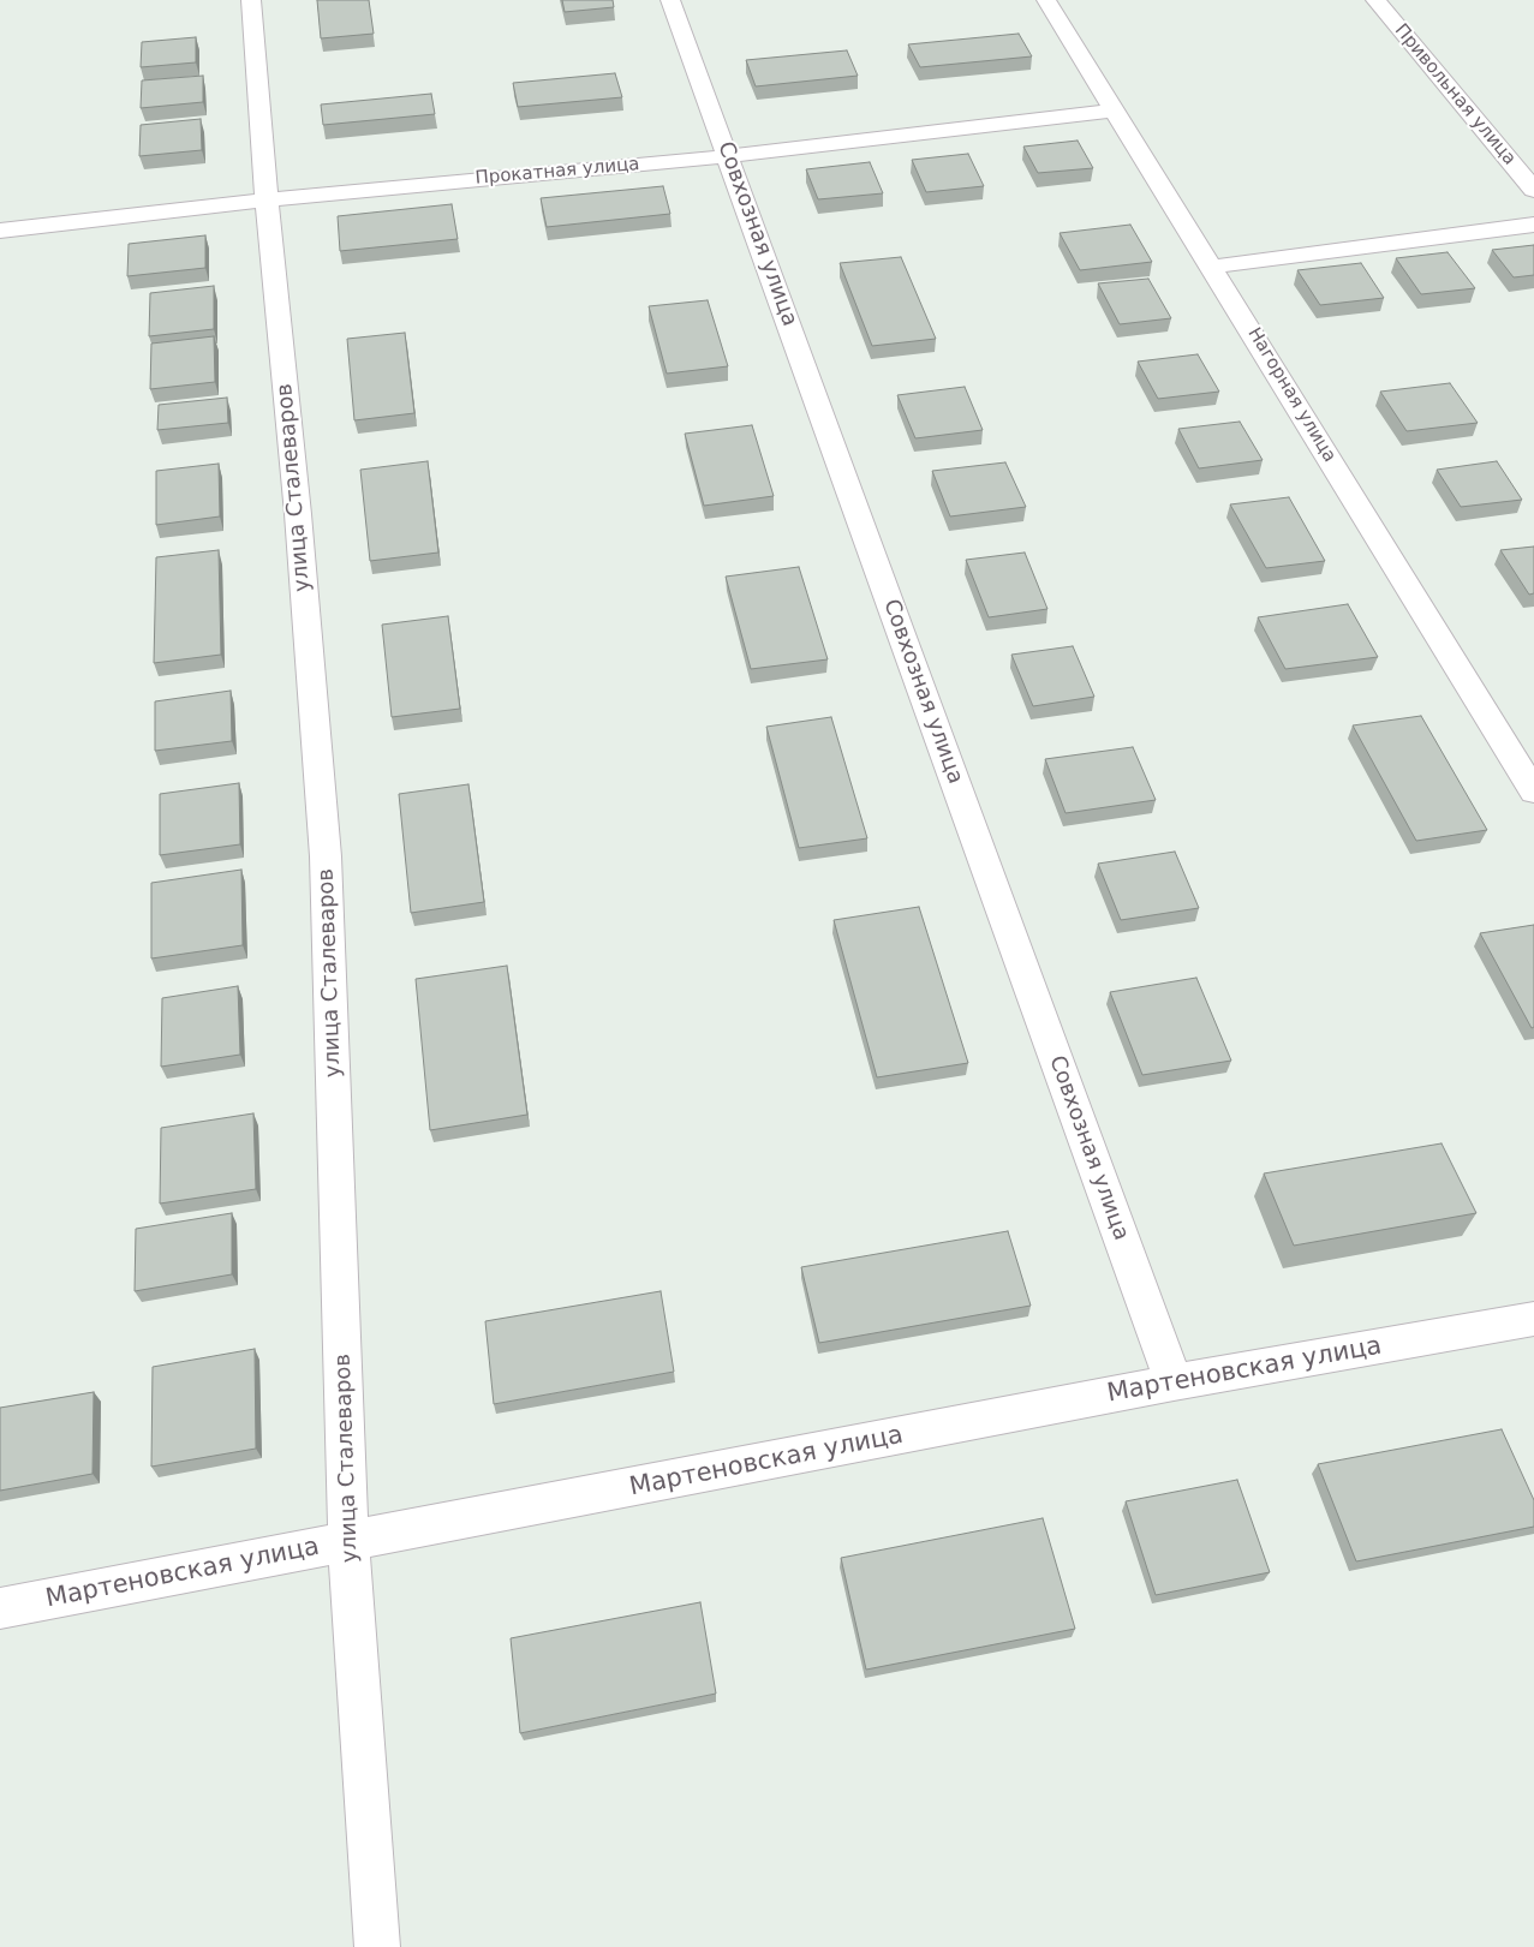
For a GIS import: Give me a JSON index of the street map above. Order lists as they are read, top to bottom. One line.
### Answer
{"streets":{"street":["Привольная улица","Прокатная улица","Совхозная улица","Нагорная улица","улица Сталеваров","Мартеновская улица"]},"crossings":[["Прокатная улица","Совхозная улица"],["Прокатная улица","Нагорная улица"],["Прокатная улица","улица Сталеваров"],["Совхозная улица","Мартеновская улица"],["улица Сталеваров","Мартеновская улица"]]}
